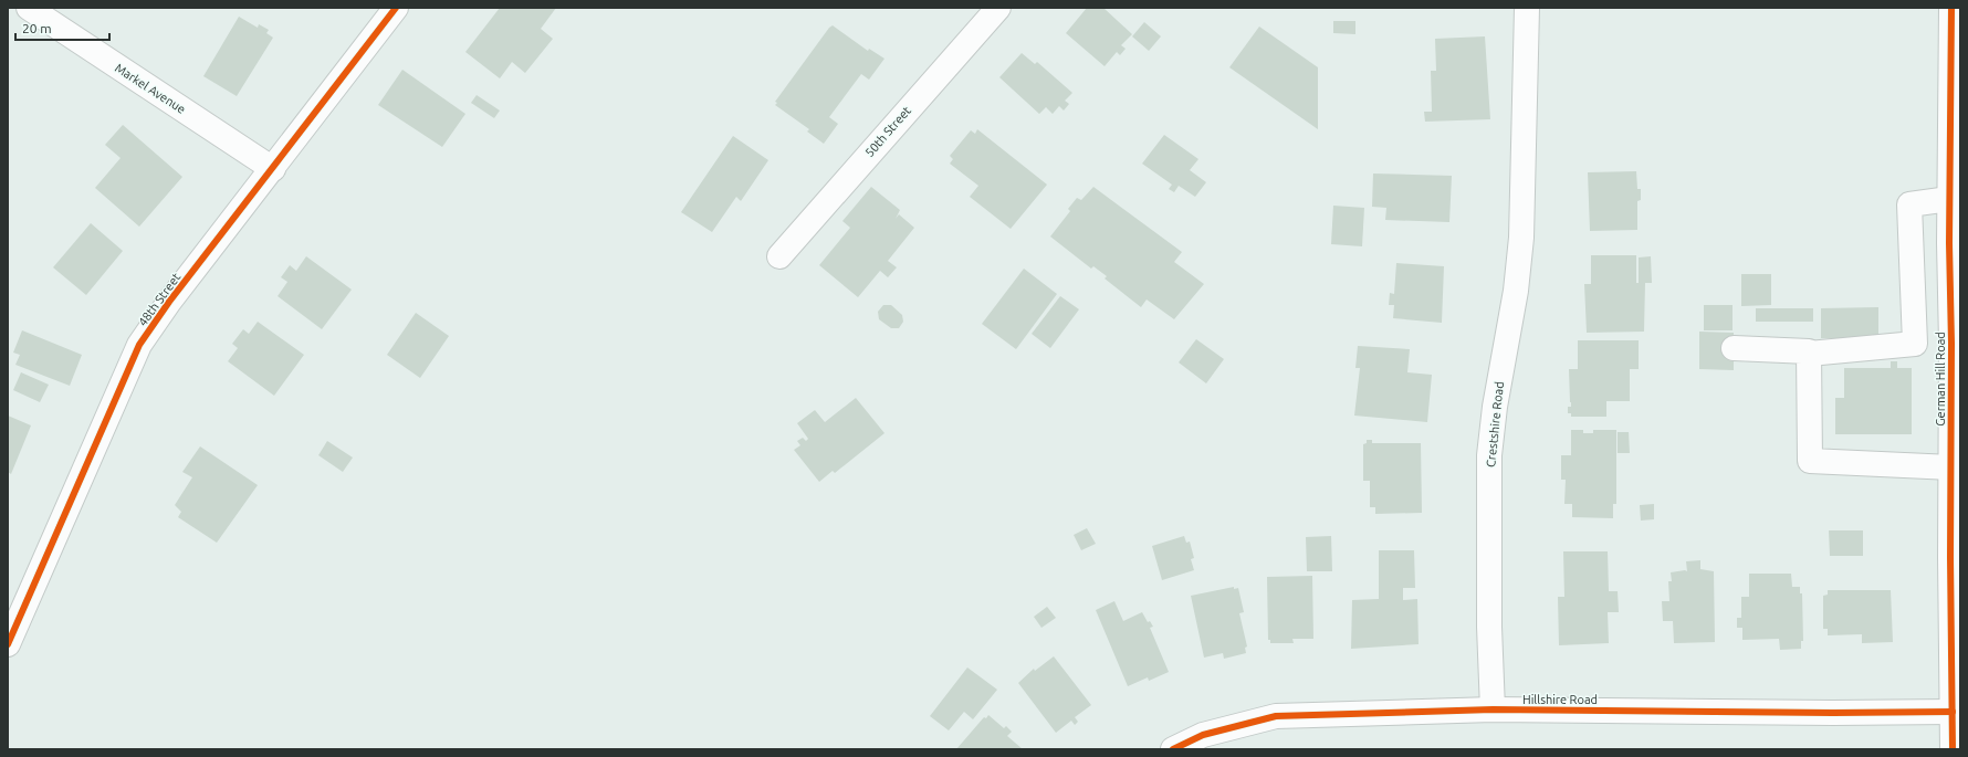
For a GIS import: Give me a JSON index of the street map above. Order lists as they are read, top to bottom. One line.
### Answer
{"streets":{"street":["Markel Avenue","50th Street","48th Street","German Hill Road","Crestshire Road","Hillshire Road"]},"crossings":[["Markel Avenue","48th Street"],["German Hill Road","Hillshire Road"],["Crestshire Road","Hillshire Road"]],"scale_bar":"20 m"}
